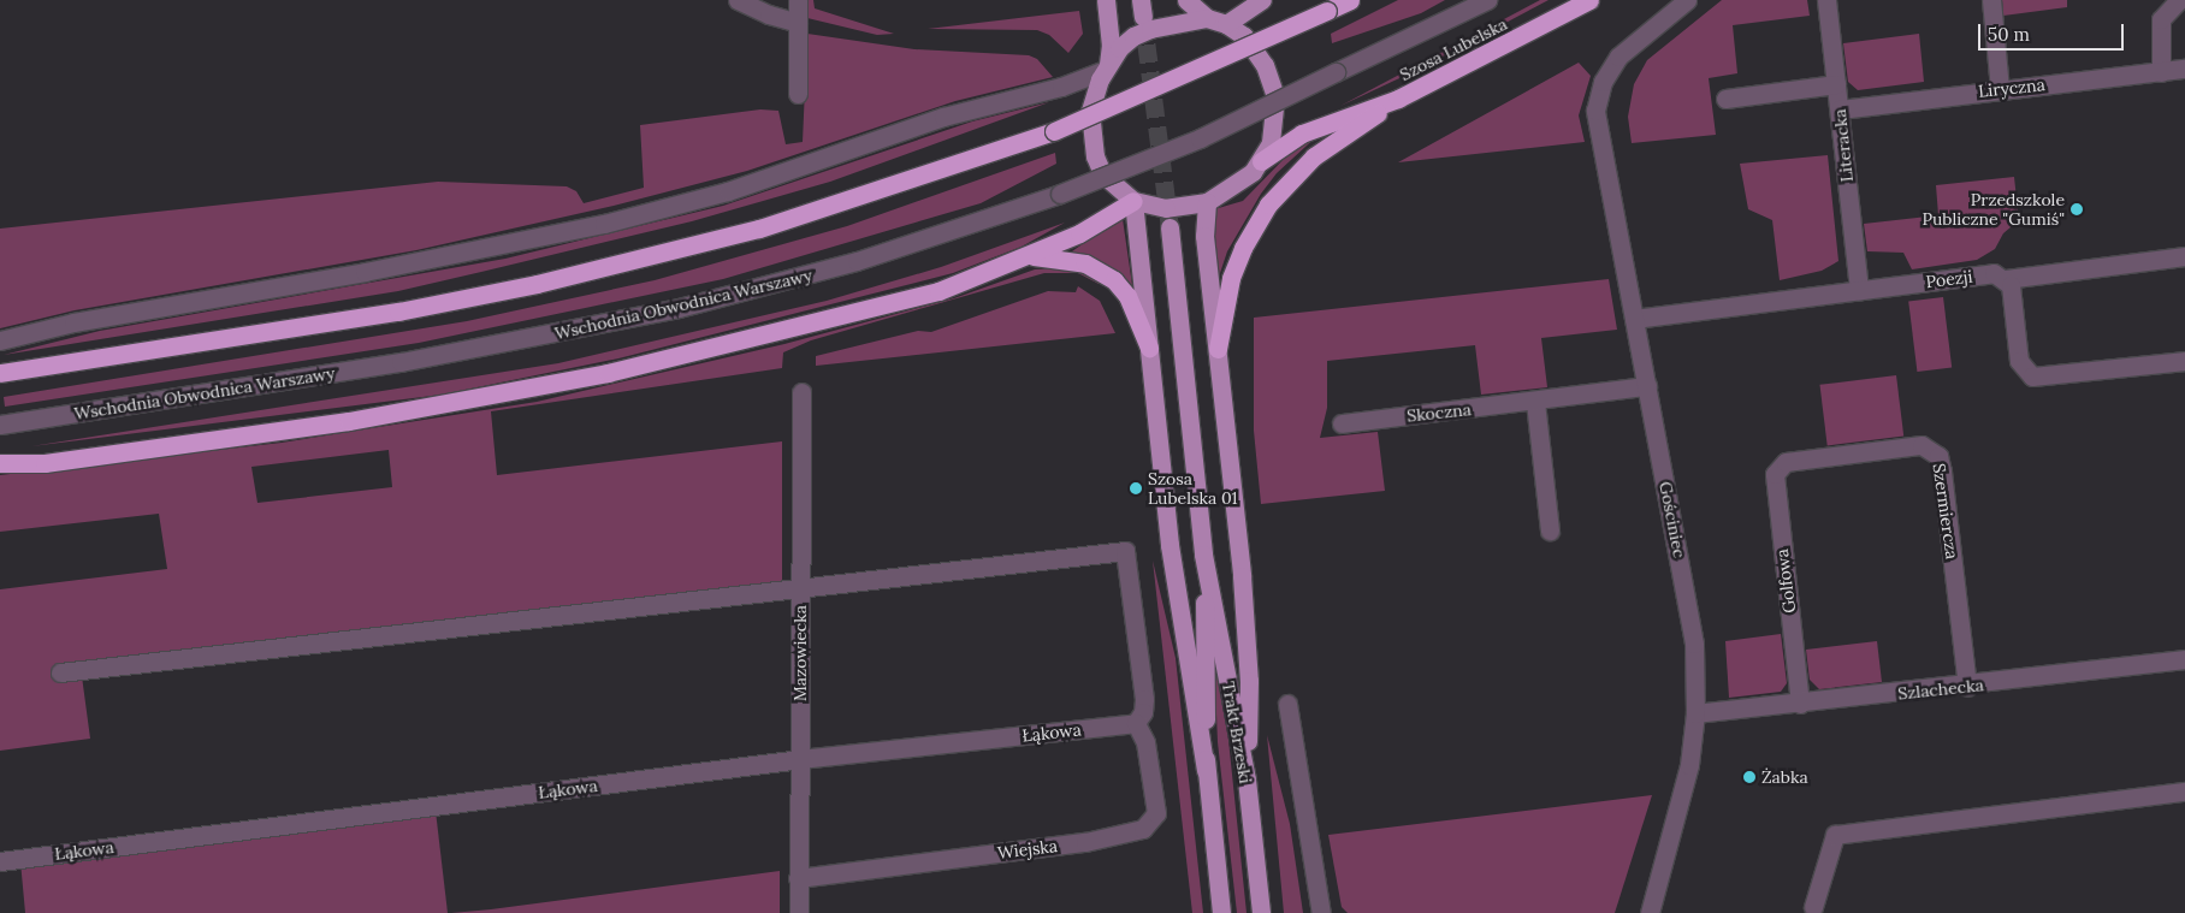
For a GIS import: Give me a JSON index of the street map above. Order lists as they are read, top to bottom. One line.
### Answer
{"streets":{"highway":["Szosa Lubelska"],"main road":["Trakt Brzeski"],"street":["Liryczna","Literacka","Poezji","Wschodnia Obwodnica Warszawy","Skoczna","Szermiercza","Gościniec","Golfowa","Mazowiecka","Szlachecka","Łąkowa","Wiejska"]},"crossings":[["Szosa Lubelska","Wschodnia Obwodnica Warszawy"],["Liryczna","Literacka"],["Literacka","Poezji"],["Poezji","Gościniec"],["Skoczna","Gościniec"],["Szermiercza","Golfowa"],["Szermiercza","Szlachecka"],["Gościniec","Szlachecka"],["Golfowa","Szlachecka"],["Mazowiecka","Łąkowa"],["Mazowiecka","Wiejska"],["Łąkowa","Wiejska"]],"places":["Przedszkole Publiczne \"Gumiś\"","Szosa Lubelska 01","Żabka"],"scale_bar":"50 m"}
